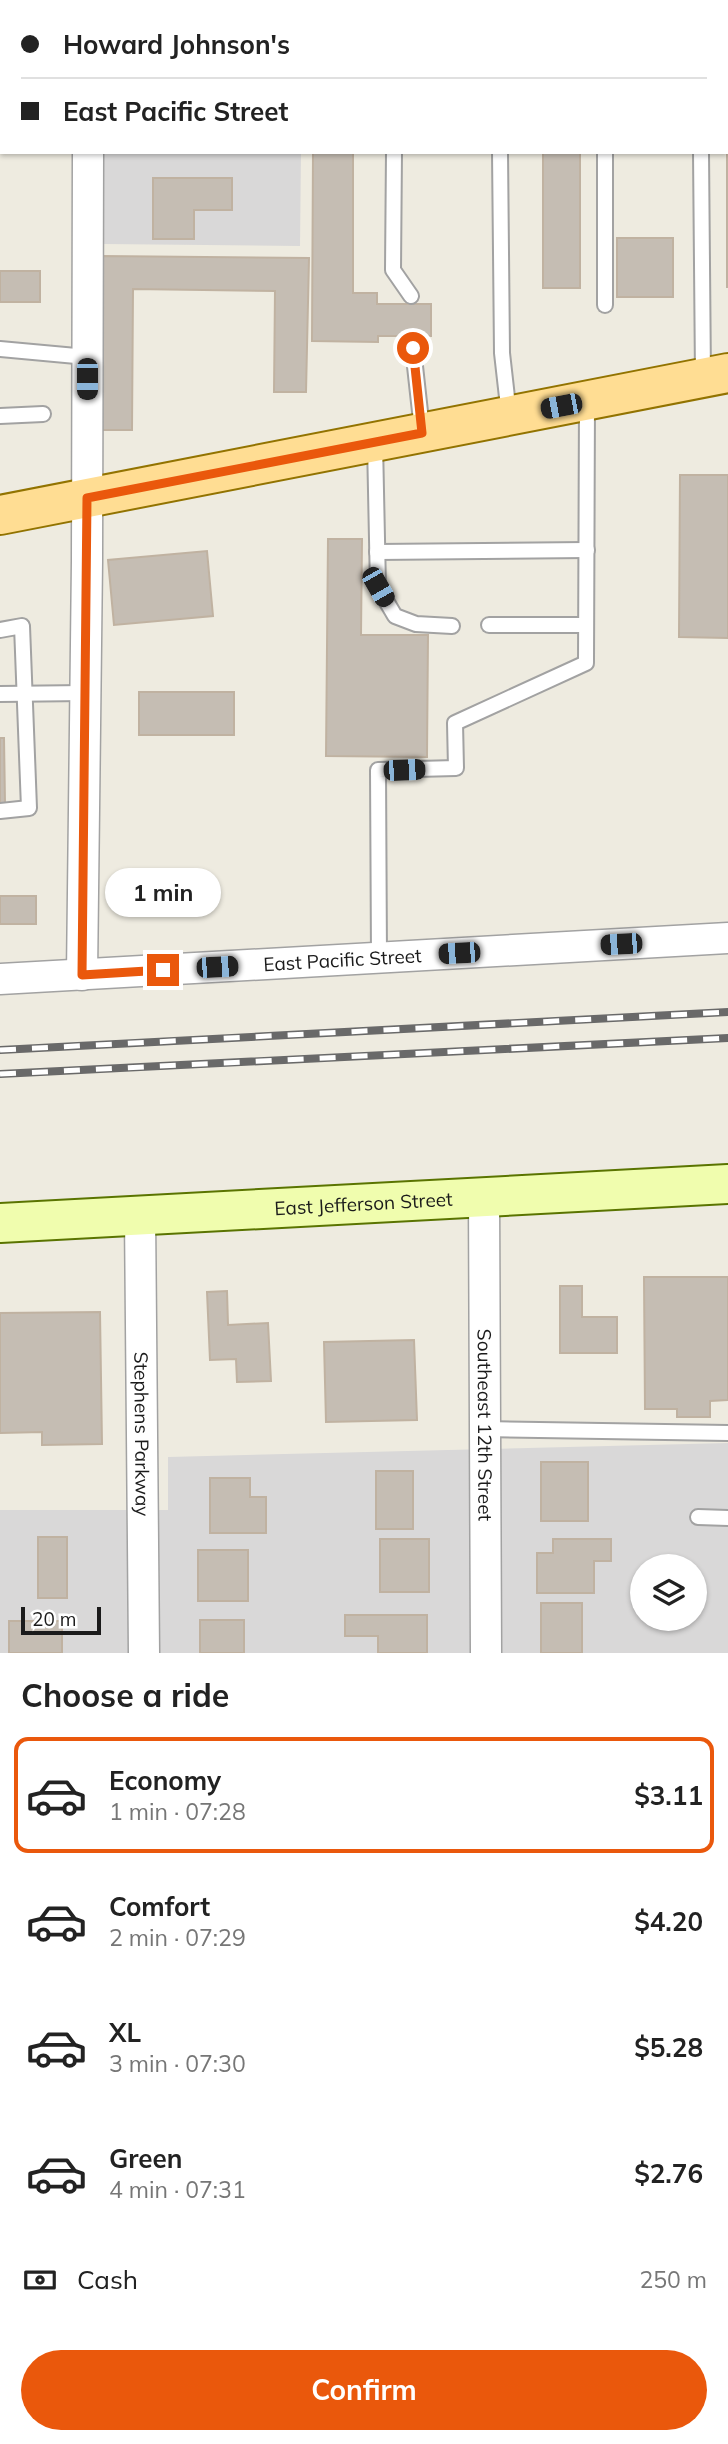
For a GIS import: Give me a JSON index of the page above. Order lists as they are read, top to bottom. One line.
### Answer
{"streets":{"main road":["East Jefferson Street"],"street":["East Pacific Street","Southeast 12th Street","Stephens Parkway"]},"crossings":[["East Jefferson Street","Southeast 12th Street"],["East Jefferson Street","Stephens Parkway"]],"scale_bar":"20 m","page":{"banner":["Howard Johnson's","East Pacific Street"],"bubble":"1 min","scale":"20 m","heading":"Choose a ride","list":[{"name":"Economy","note":"1 min · 07:28","value":"$3.11"},{"name":"Comfort","note":"2 min · 07:29","value":"$4.20"},{"name":"XL","note":"3 min · 07:30","value":"$5.28"},{"name":"Green","note":"4 min · 07:31","value":"$2.76"}],"pay":["Cash","250 m"],"buttons":"Confirm"}}
